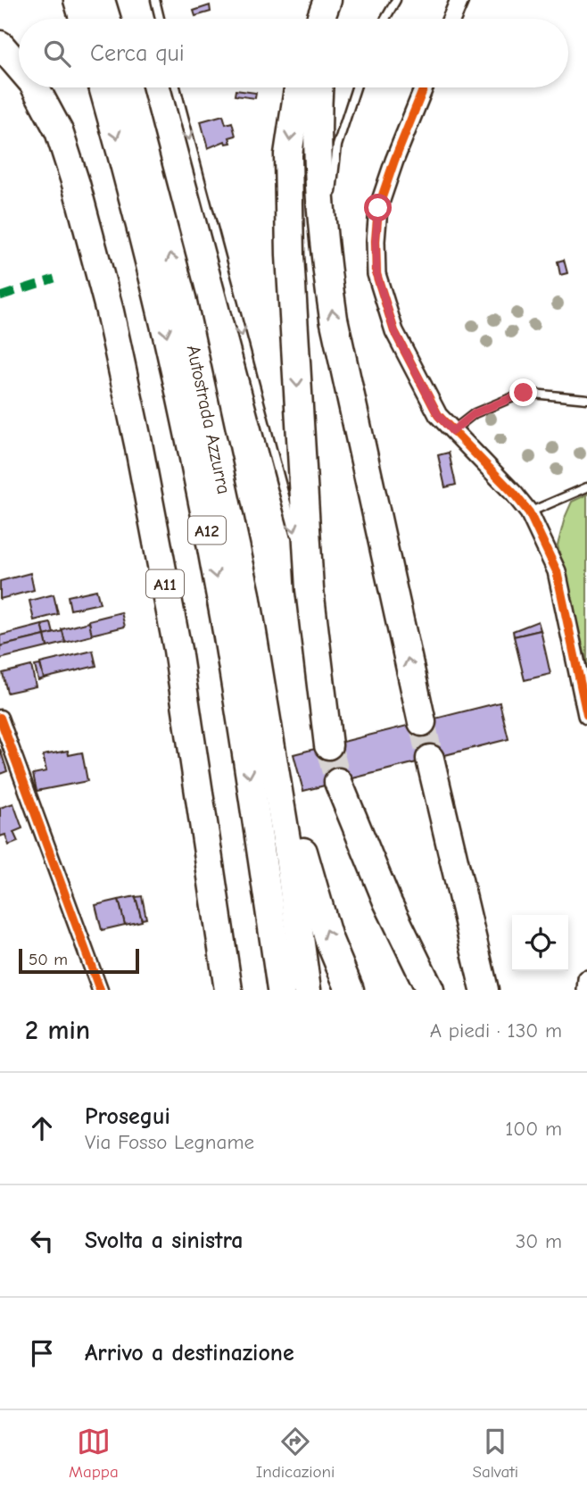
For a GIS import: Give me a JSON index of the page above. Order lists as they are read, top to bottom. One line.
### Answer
{"streets":{"highway":["Autostrada Azzurra","A12","A11"]},"scale_bar":"50 m","page":{"search":"Cerca qui","scale":"50 m","heading":["2 min","A piedi · 130 m"],"list":[["Prosegui","Via Fosso Legname","100 m"],["Svolta a sinistra","30 m"],"Arrivo a destinazione"],"nav":["Mappa","Indicazioni","Salvati"]}}
